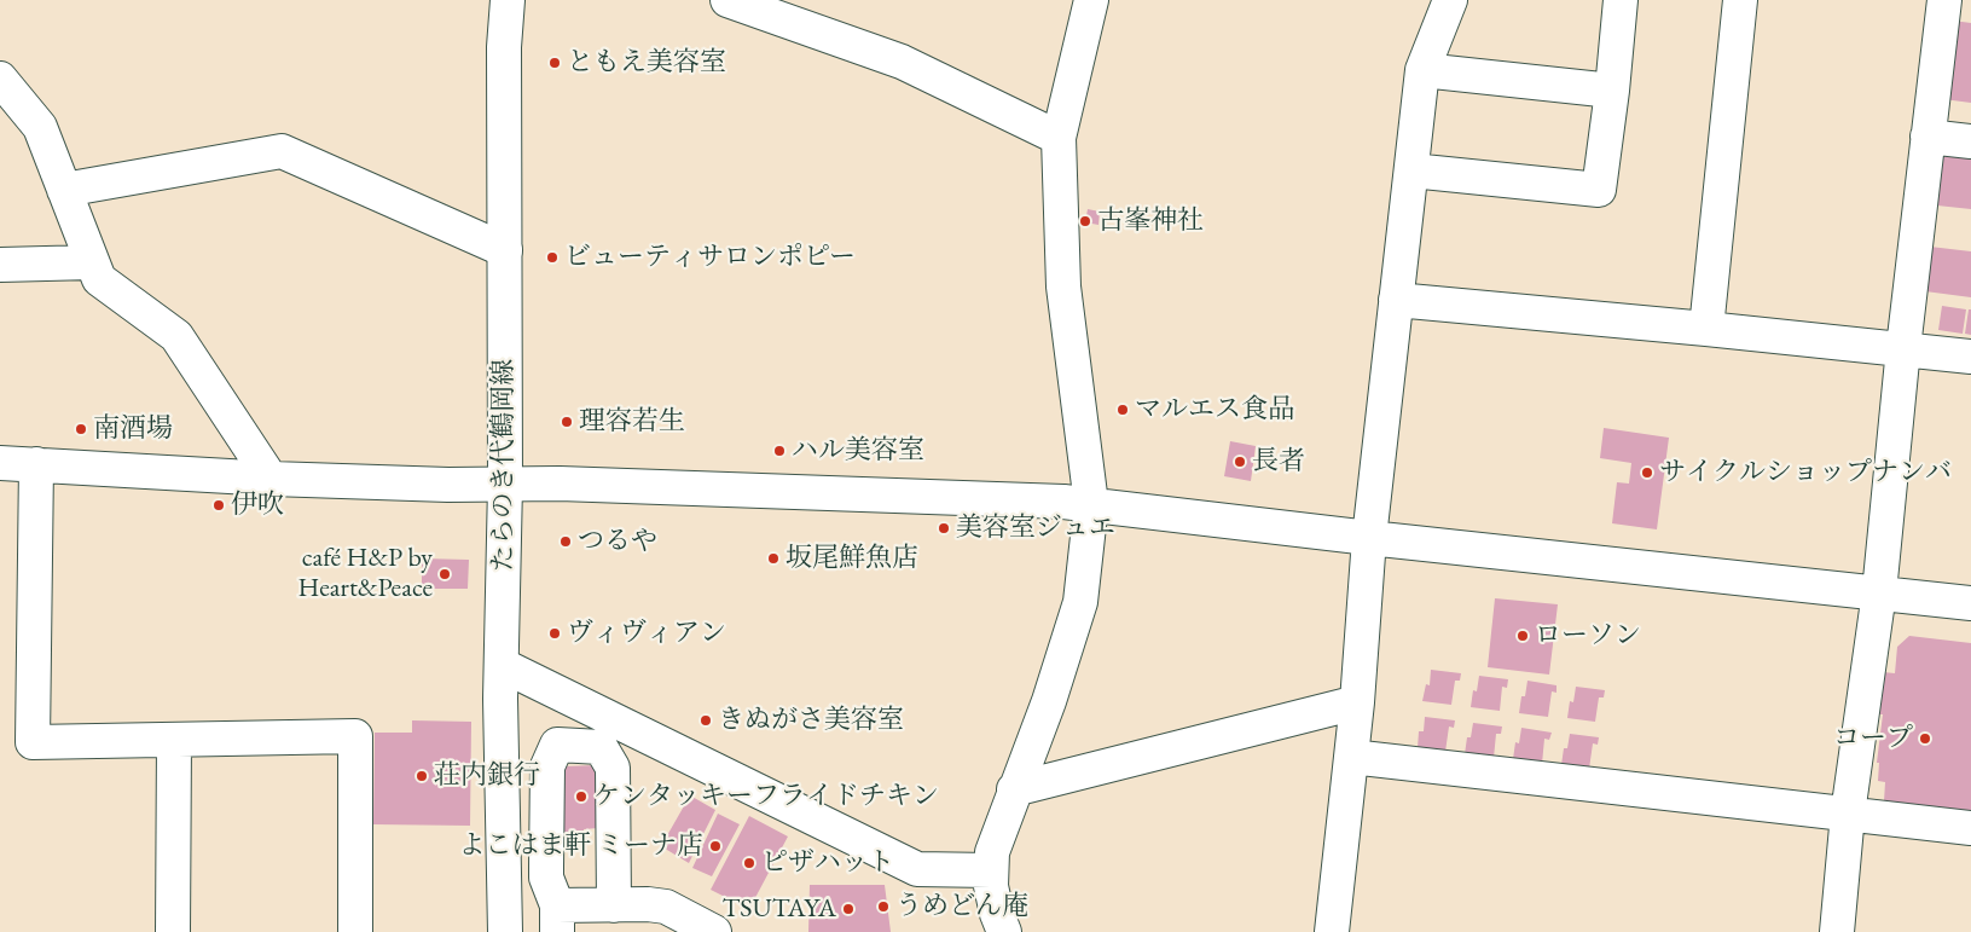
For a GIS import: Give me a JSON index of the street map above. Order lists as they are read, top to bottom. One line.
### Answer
{"streets":{"street":["たらのき代鶴岡線"]},"places":["ともえ美容室","古峯神社","ビューティサロンポピー","マルエス食品","理容若生","南酒場","ハル美容室","長者","サイクルショップナンバ","伊吹","美容室ジュエ","つるや","坂尾鮮魚店","café H&P by Heart&Peace","ヴィヴィアン","ローソン","きぬがさ美容室","コープ","荘内銀行","ケンタッキーフライドチキン","よこはま軒 ミーナ店","ピザハット","うめどん庵","TSUTAYA"]}
